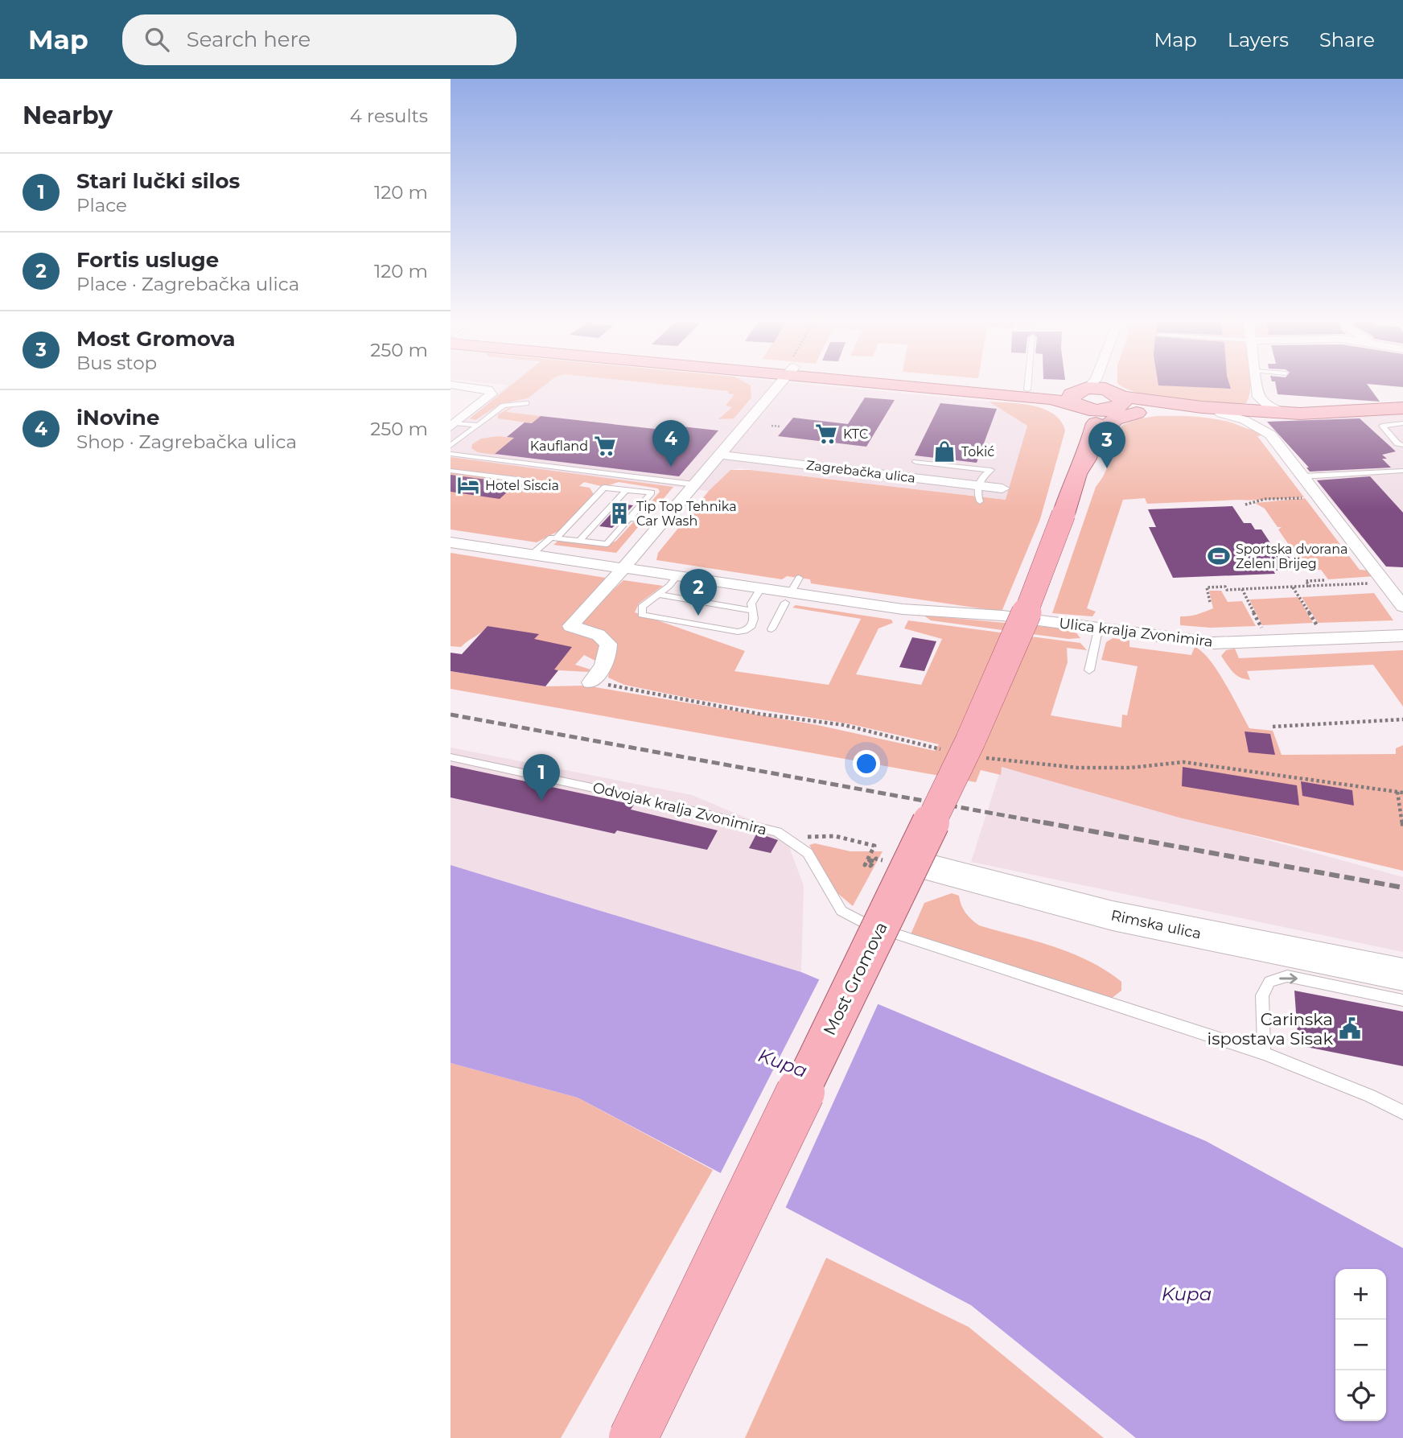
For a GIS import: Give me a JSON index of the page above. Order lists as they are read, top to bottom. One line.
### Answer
{"streets":{"main road":["Rimska ulica","Most Gromova"],"street":["Zagrebačka ulica","Ulica kralja Zvonimira"],"lane":["Odvojak kralja Zvonimira"]},"crossings":[["Rimska ulica","Most Gromova"]],"water":["Kupa"],"places":{"supermarket":["KTC","Kaufland"],"shop":["Tokić"],"hotel":["Hotel Siscia"],"building":["Tip Top Tehnika Car Wash"],"sports":["Sportska dvorana Zeleni Brijeg"],"public building":["Carinska ispostava Sisak"]},"page":{"header":"Map","search":"Search here","nav":["Map","Layers","Share"],"heading":["Nearby","4 results"],"list":[{"mark":"1","name":"Stari lučki silos","note":"Place","value":"120 m"},{"mark":"2","name":"Fortis usluge","note":"Place · Zagrebačka ulica","value":"120 m"},{"mark":"3","name":"Most Gromova","note":"Bus stop","value":"250 m"},{"mark":"4","name":"iNovine","note":"Shop · Zagrebačka ulica","value":"250 m"}],"pins":["4","3","2","1"],"map_buttons":["+","−"]}}
